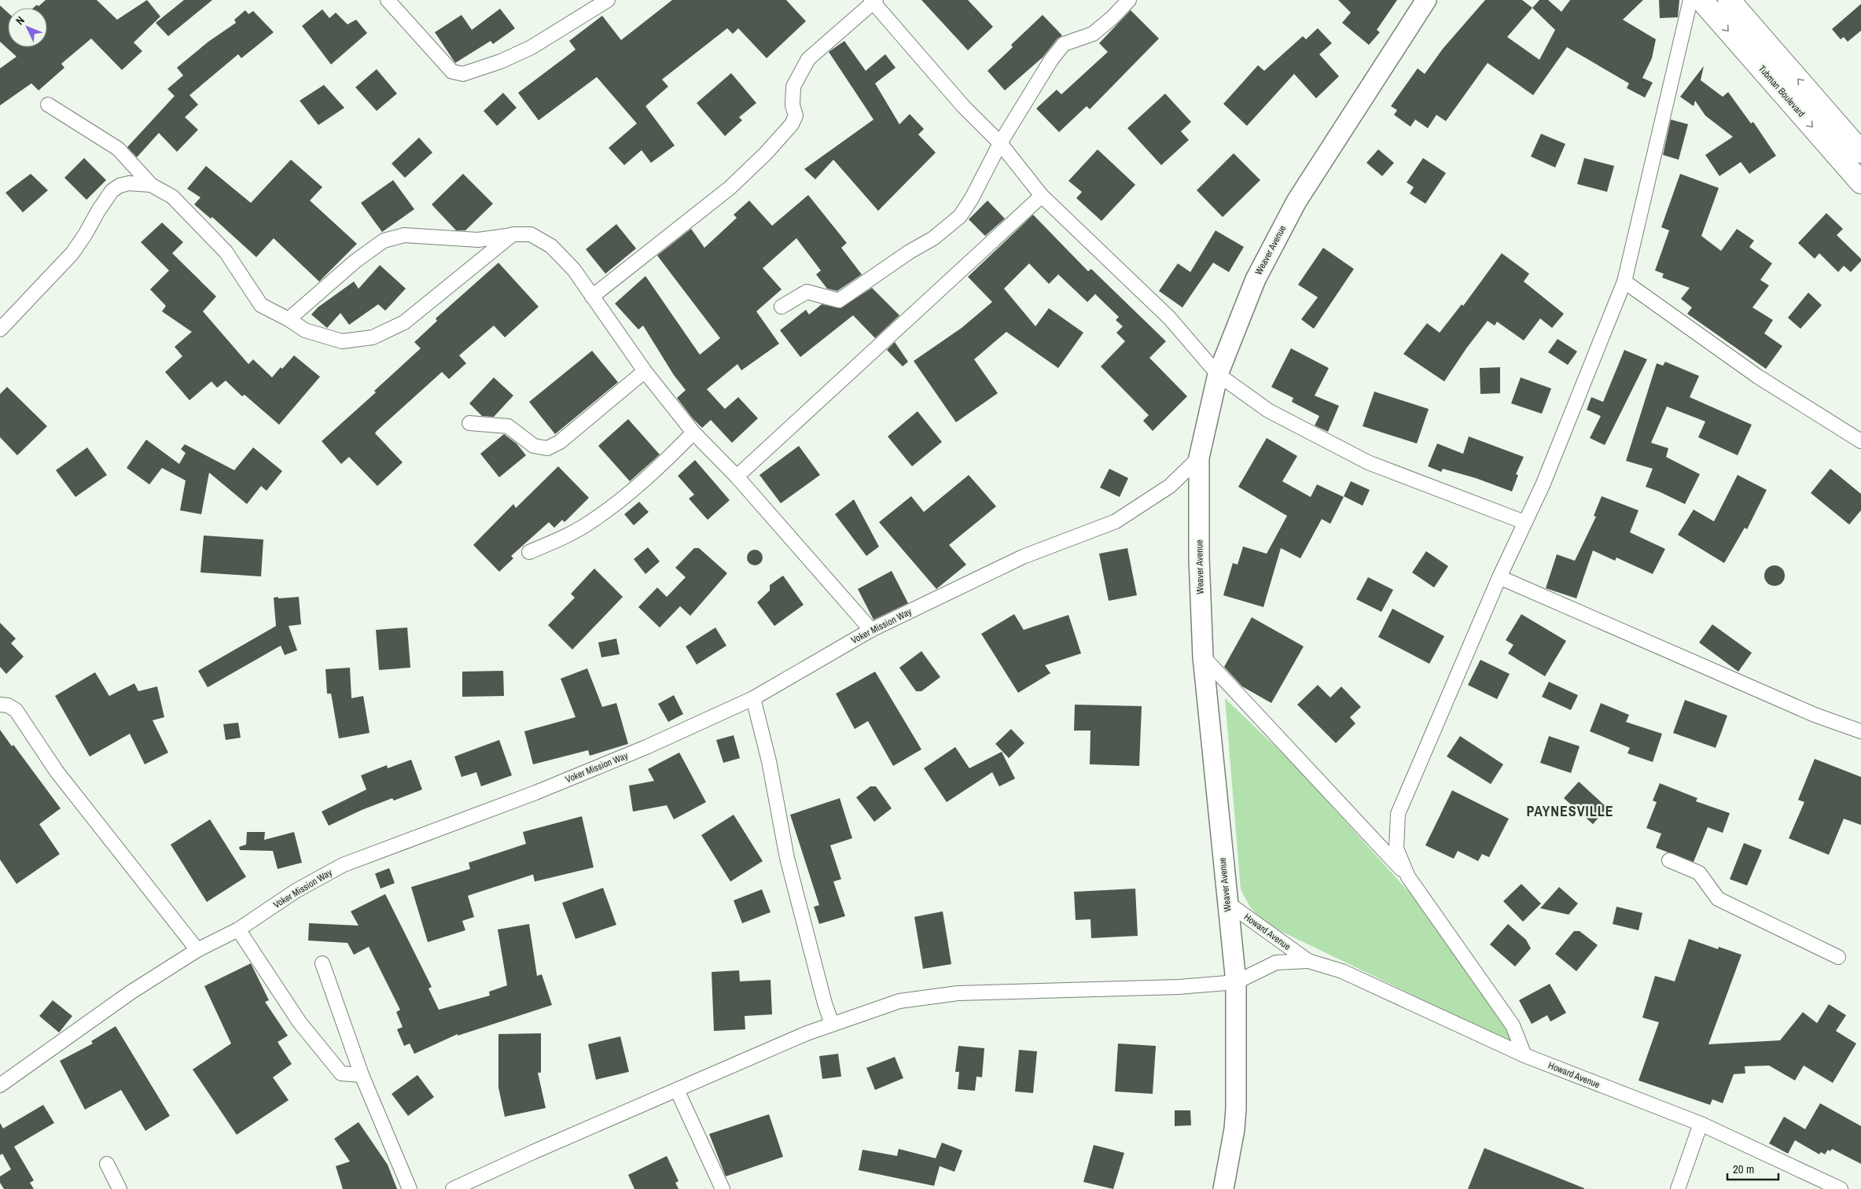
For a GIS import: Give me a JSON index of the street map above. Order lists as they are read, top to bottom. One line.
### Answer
{"streets":{"highway":["Tubman Boulevard"],"street":["Weaver Avenue","Voker Mission Way","Howard Avenue"]},"crossings":[["Weaver Avenue","Voker Mission Way"],["Weaver Avenue","Howard Avenue"]],"districts":["PAYNESVILLE"],"scale_bar":"20 m","north":"top left"}
